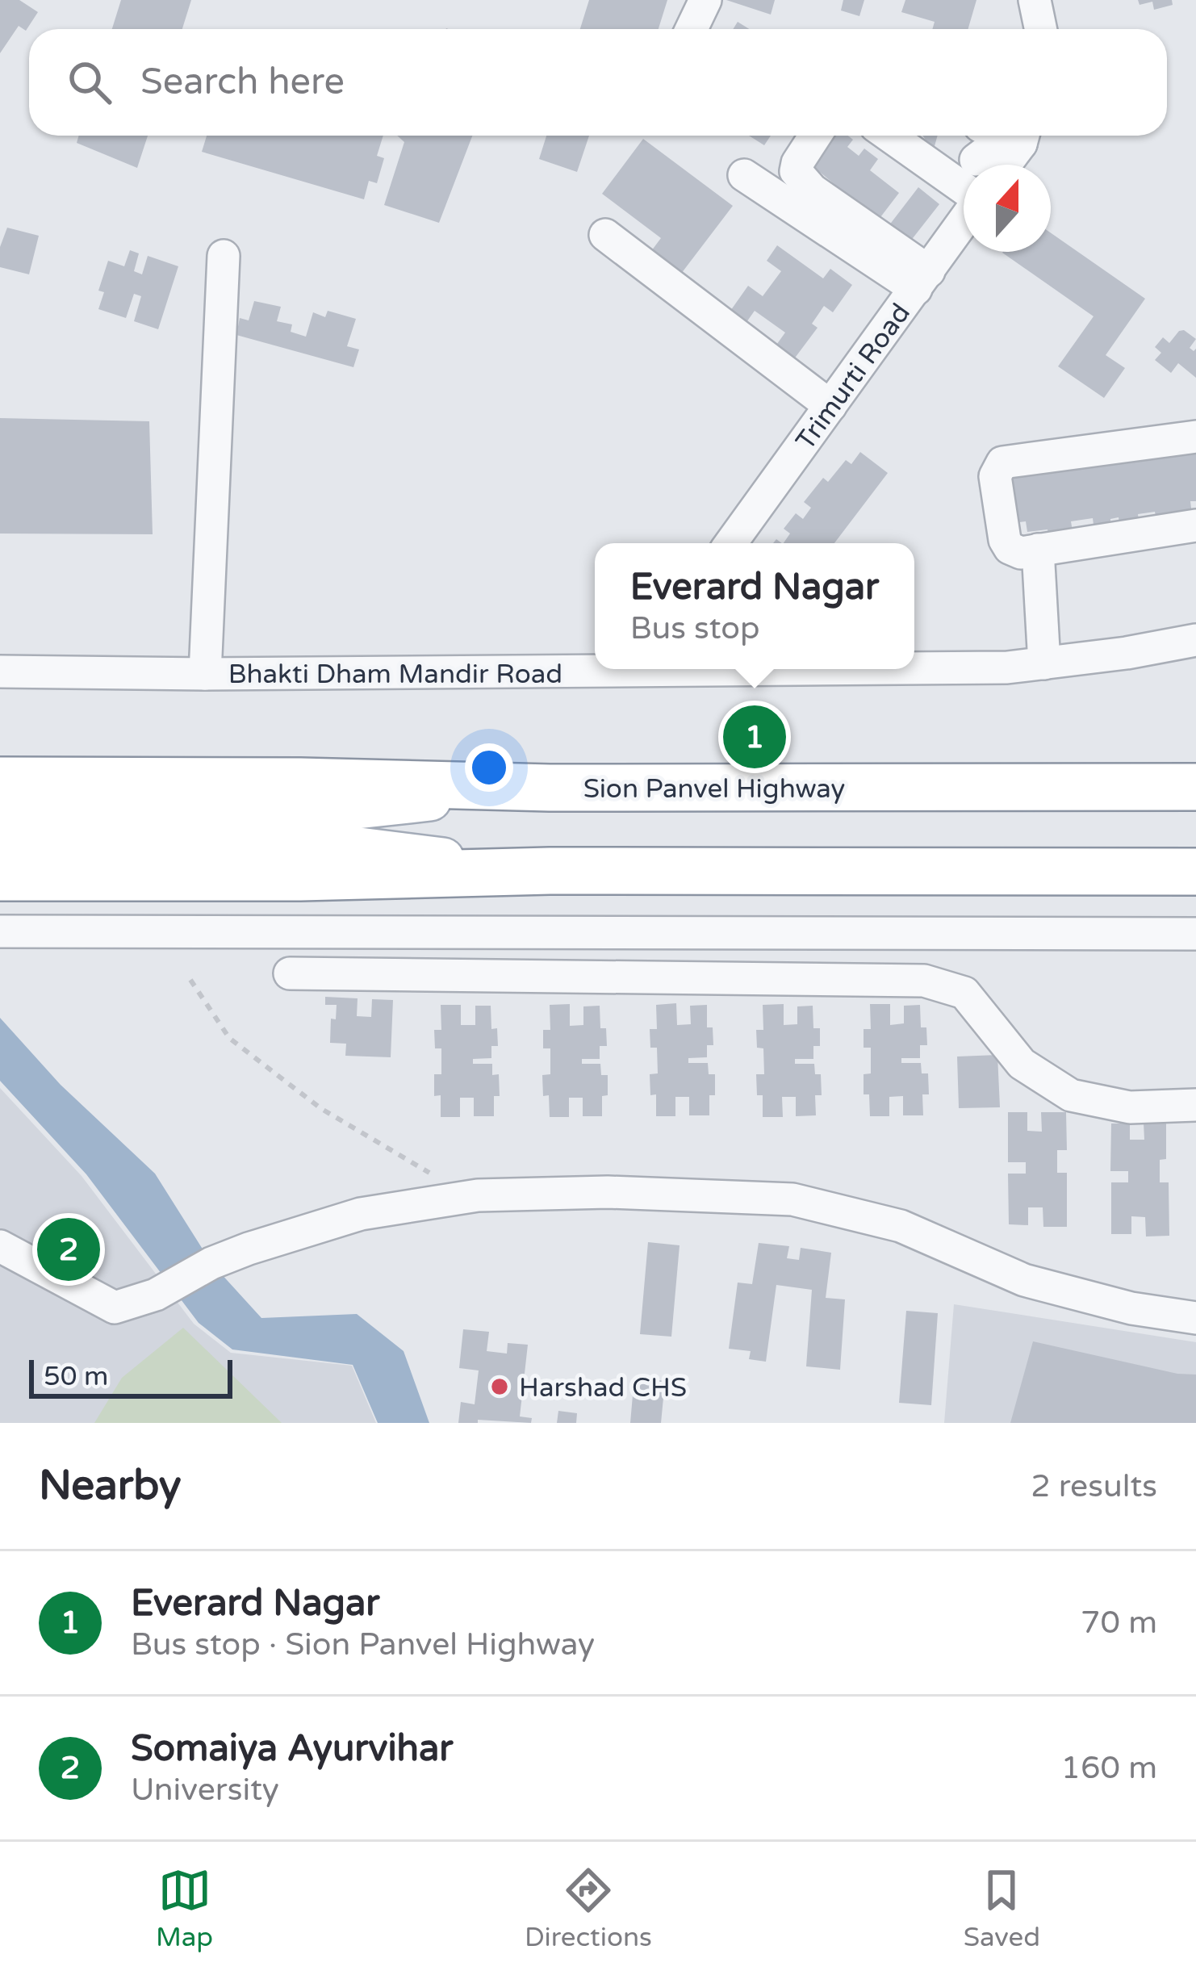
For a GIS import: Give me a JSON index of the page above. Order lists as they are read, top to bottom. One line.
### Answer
{"streets":{"highway":["Sion Panvel Highway"],"street":["Trimurti Road","Bhakti Dham Mandir Road"]},"places":["Harshad CHS"],"scale_bar":"50 m","north":"top","page":{"search":"Search here","popup":["Everard Nagar","Bus stop"],"pins":["1","2"],"scale":"50 m","heading":["Nearby","2 results"],"list":[{"mark":"1","name":"Everard Nagar","note":"Bus stop · Sion Panvel Highway","value":"70 m"},{"mark":"2","name":"Somaiya Ayurvihar","note":"University","value":"160 m"}],"nav":["Map","Directions","Saved"]}}
